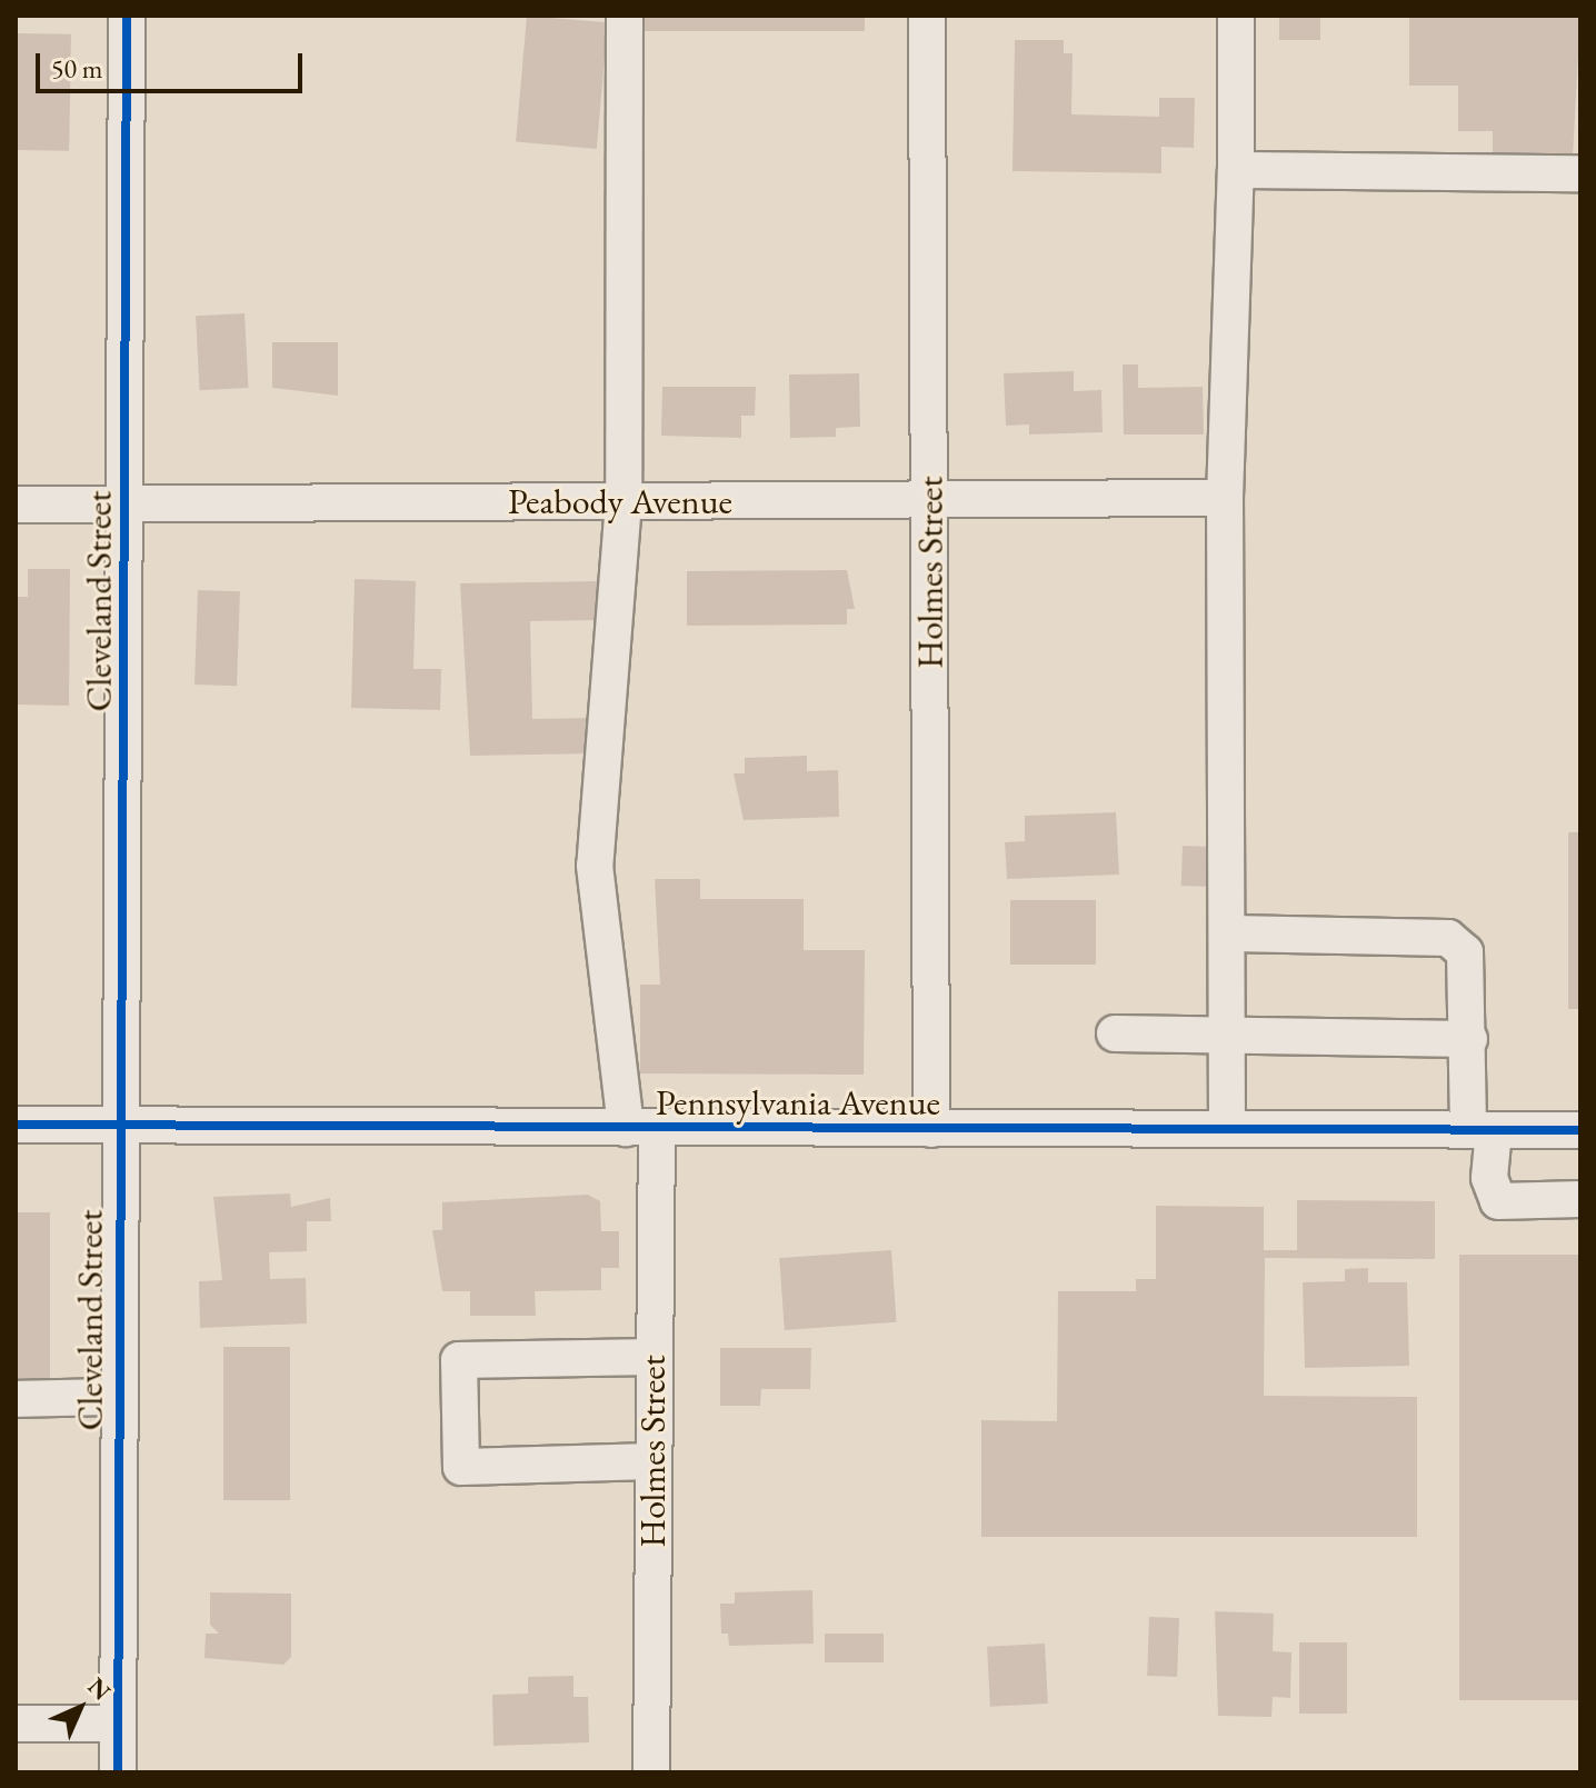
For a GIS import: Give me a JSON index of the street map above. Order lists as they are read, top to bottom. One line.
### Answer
{"streets":{"street":["Peabody Avenue","Holmes Street","Cleveland Street","Pennsylvania Avenue"]},"crossings":[["Peabody Avenue","Holmes Street"],["Peabody Avenue","Cleveland Street"],["Holmes Street","Pennsylvania Avenue"],["Cleveland Street","Pennsylvania Avenue"]],"scale_bar":"50 m","north":"top right"}
